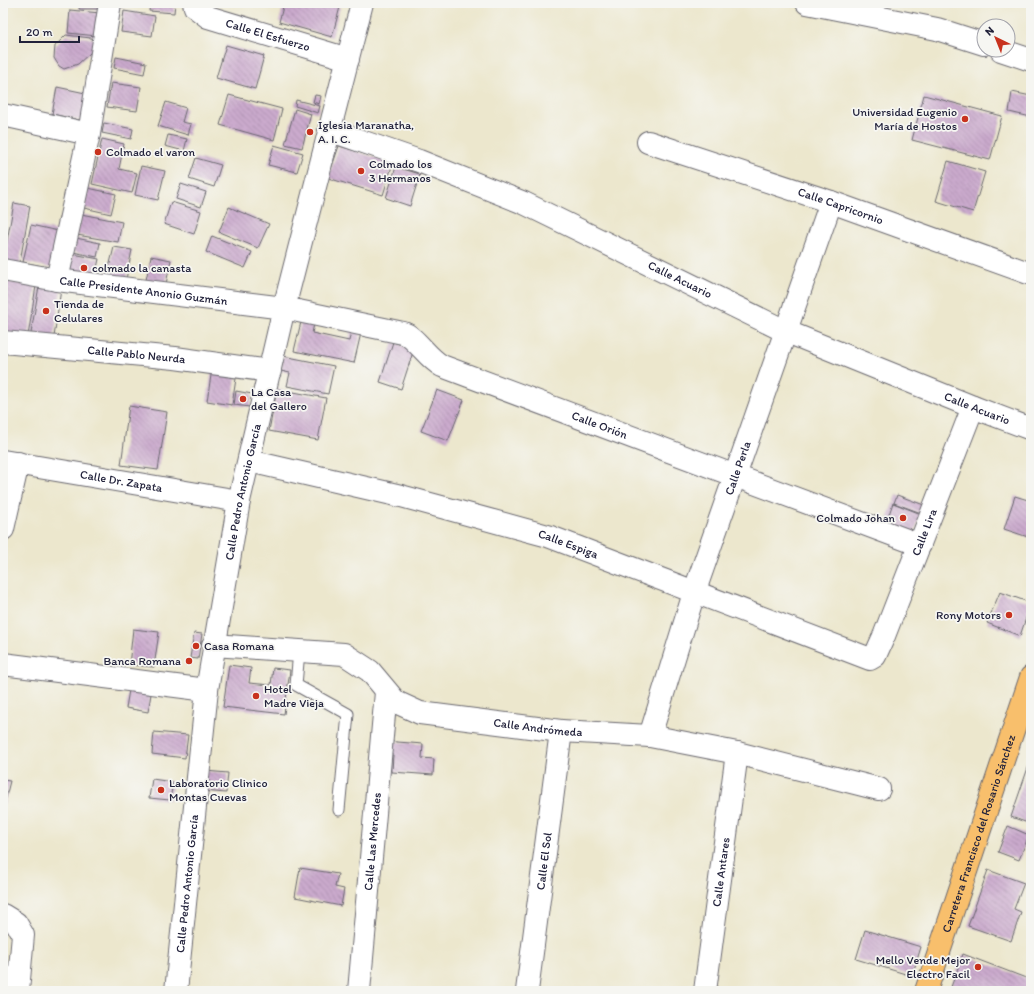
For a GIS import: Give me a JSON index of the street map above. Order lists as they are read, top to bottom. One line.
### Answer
{"streets":{"main road":["Carretera Francisco del Rosario Sánchez"],"street":["Calle El Esfuerzo","Calle Capricornio","Calle Acuario","Calle Presidente Anonio Guzmán","Calle Pablo Neurda","Calle Orión","Calle Perla","Calle Dr. Zapata","Calle Pedro Antonio García","Calle Lira","Calle Espiga","Calle Andrómeda","Calle Las Mercedes","Calle El Sol","Calle Antares"]},"crossings":[["Calle El Esfuerzo","Calle Pedro Antonio García"],["Calle Capricornio","Calle Perla"],["Calle Acuario","Calle Perla"],["Calle Acuario","Calle Pedro Antonio García"],["Calle Acuario","Calle Lira"],["Calle Presidente Anonio Guzmán","Calle Orión"],["Calle Presidente Anonio Guzmán","Calle Pedro Antonio García"],["Calle Pablo Neurda","Calle Pedro Antonio García"],["Calle Orión","Calle Perla"],["Calle Orión","Calle Pedro Antonio García"],["Calle Orión","Calle Lira"],["Calle Perla","Calle Espiga"],["Calle Perla","Calle Andrómeda"],["Calle Dr. Zapata","Calle Pedro Antonio García"],["Calle Pedro Antonio García","Calle Espiga"],["Calle Pedro Antonio García","Calle Andrómeda"],["Calle Lira","Calle Espiga"],["Calle Andrómeda","Calle Las Mercedes"],["Calle Andrómeda","Calle El Sol"],["Calle Andrómeda","Calle Antares"]],"places":["Universidad Eugenio María de Hostos","Iglesia Maranatha, A. I. C.","Colmado el varon","Colmado los 3 Hermanos","colmado la canasta","Tienda de Celulares","La Casa del Gallero","Colmado Johan","Rony Motors","Casa Romana","Banca Romana","Hotel Madre Vieja","Laboratorio Clinico Montas Cuevas","Mello Vende Mejor Electro Facil"],"scale_bar":"20 m","north":"top left"}
